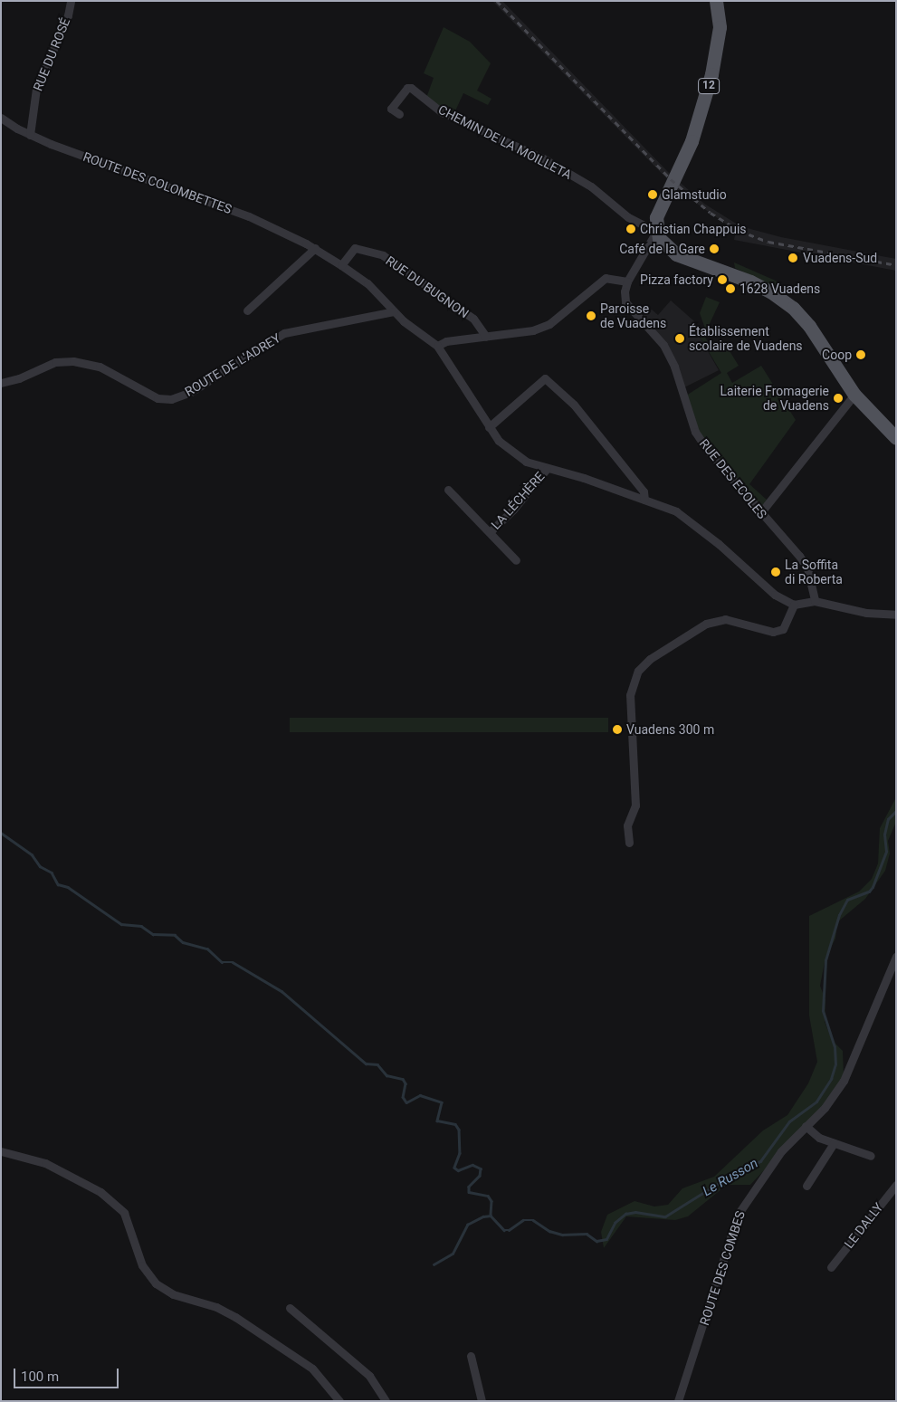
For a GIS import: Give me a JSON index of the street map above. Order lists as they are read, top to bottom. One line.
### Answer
{"streets":{"main road":["12"],"street":["RUE DU ROSÉ","CHEMIN DE LA MOILLETA","ROUTE DES COLOMBETTES","RUE DU BUGNON","ROUTE DE L'ADREY","RUE DES ECOLES","LA LÉCHÈRE","LE DALLY","ROUTE DES COMBES"]},"crossings":[["RUE DU ROSÉ","ROUTE DES COLOMBETTES"],["12","CHEMIN DE LA MOILLETA"],["ROUTE DES COLOMBETTES","RUE DU BUGNON"],["ROUTE DES COLOMBETTES","ROUTE DE L'ADREY"],["ROUTE DES COLOMBETTES","LA LÉCHÈRE"]],"water":["Le Russon"],"places":["Glamstudio","Christian Chappuis","Café de la Gare","Vuadens-Sud","Pizza factory","1628 Vuadens","Paroisse de Vuadens","Établissement scolaire de Vuadens","Coop","Laiterie Fromagerie de Vuadens","La Soffita di Roberta","Vuadens 300 m"],"scale_bar":"100 m"}
